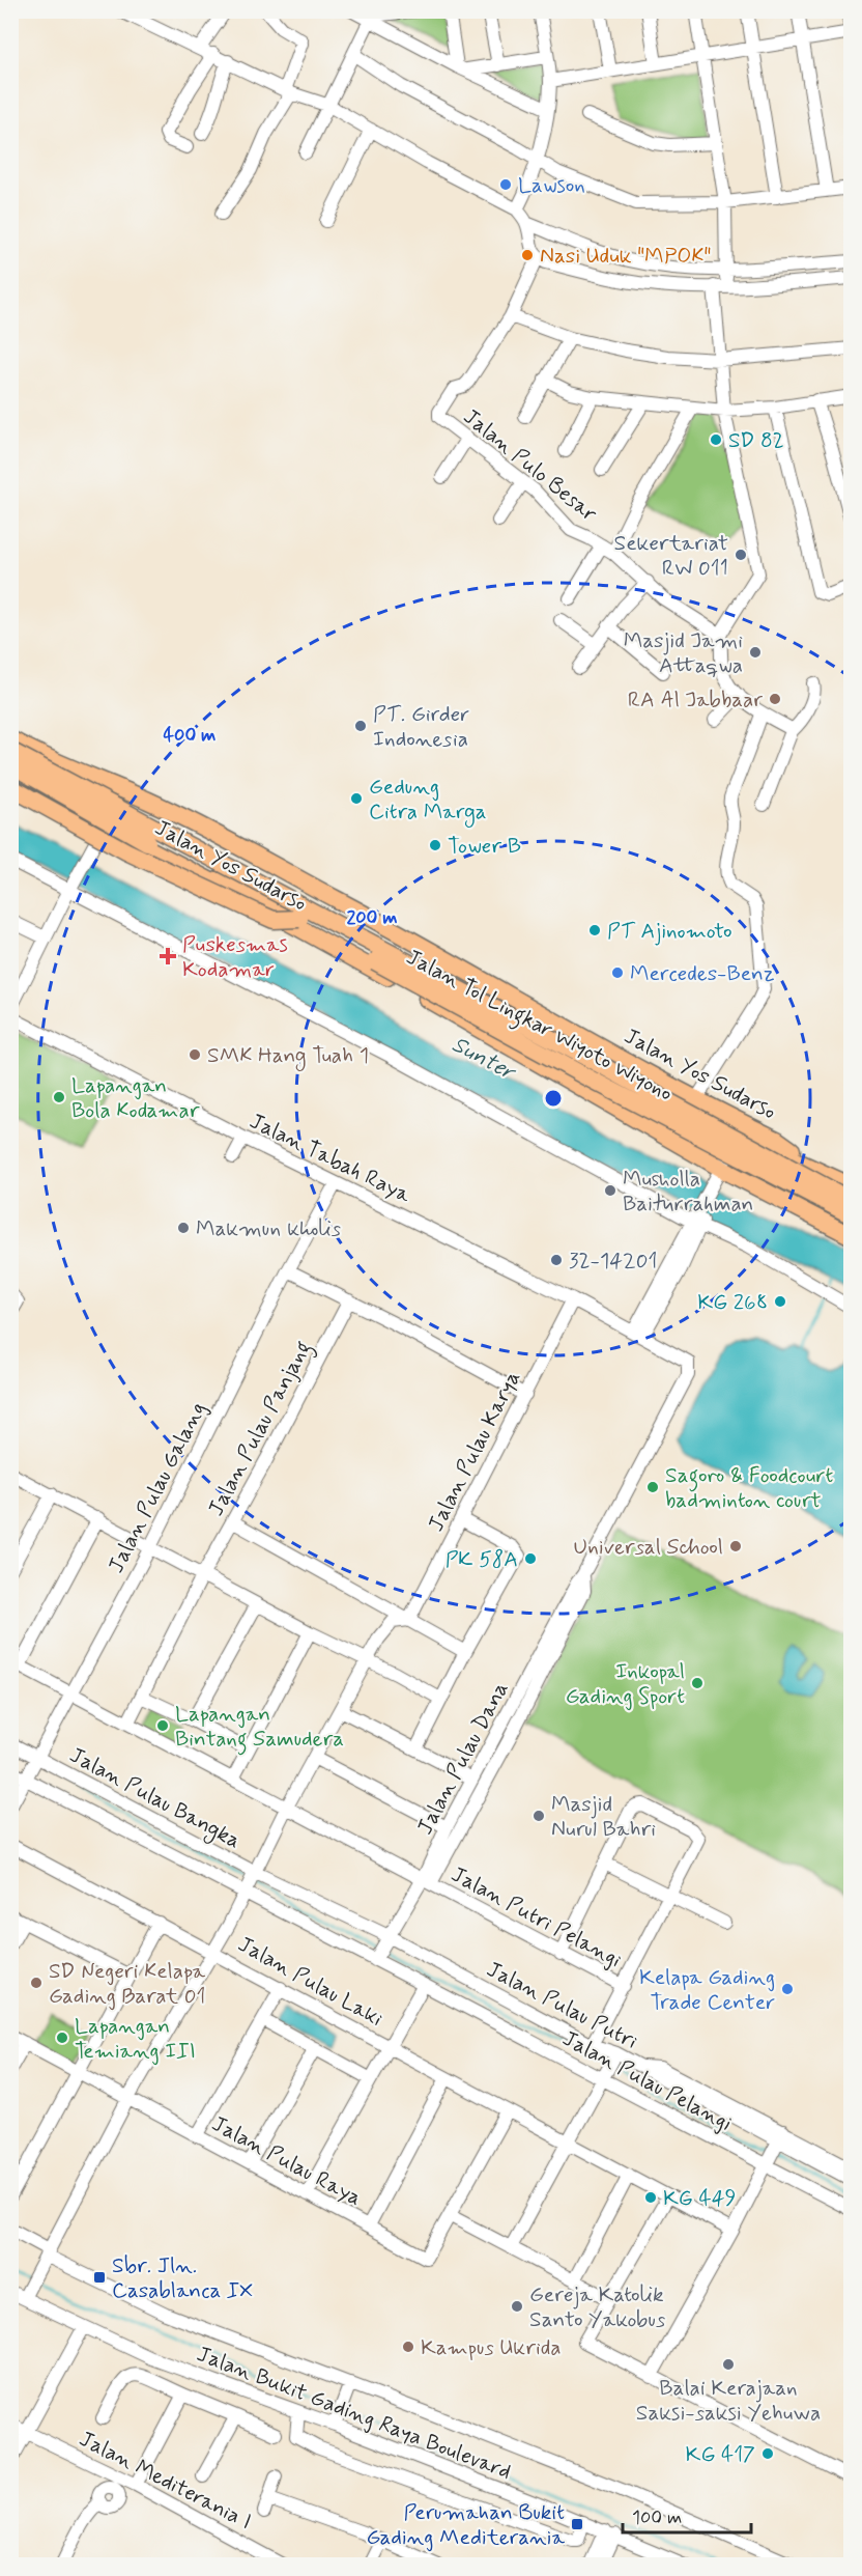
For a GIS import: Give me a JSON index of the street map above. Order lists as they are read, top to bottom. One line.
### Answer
{"streets":{"highway":["Jalan Yos Sudarso","Jalan Tol Lingkar Wiyoto Wiyono"],"street":["Jalan Pulo Besar","Jalan Tabah Raya","Jalan Pulau Panjang","Jalan Pulau Karya","Jalan Pulau Galang","Jalan Pulau Dana","Jalan Pulau Bangka","Jalan Putri Pelangi","Jalan Pulau Laki","Jalan Pulau Putri","Jalan Pulau Pelangi","Jalan Pulau Raya","Jalan Bukit Gading Raya Boulevard","Jalan Mediterania I"]},"crossings":[["Jalan Tabah Raya","Jalan Pulau Karya"],["Jalan Tabah Raya","Jalan Pulau Galang"],["Jalan Tabah Raya","Jalan Pulau Dana"],["Jalan Pulau Panjang","Jalan Putri Pelangi"],["Jalan Pulau Galang","Jalan Pulau Bangka"],["Jalan Pulau Galang","Jalan Putri Pelangi"],["Jalan Pulau Dana","Jalan Putri Pelangi"],["Jalan Pulau Dana","Jalan Pulau Putri"],["Jalan Pulau Dana","Jalan Pulau Pelangi"],["Jalan Pulau Bangka","Jalan Pulau Putri"],["Jalan Pulau Bangka","Jalan Pulau Pelangi"],["Jalan Pulau Putri","Jalan Pulau Pelangi"]],"water":["Sunter"],"places":{"other":["Lawson","Nasi Uduk \"MPOK\"","SD 82","Sekertariat RW 011","Masjid Jami Attaqwa","RA Al Jabbaar","PT. Girder Indonesia","Gedung Citra Marga","Tower B","PT Ajinomoto","Mercedes-Benz","SMK Hang Tuah 1","Lapangan Bola Kodamar","Musholla Baiturrahman","Makmun kholis","32-14201","KG 268","Sagoro & Foodcourt badminton court","Universal School","PK 58A","Inkopal Gading Sport","Lapangan Bintang Samudera","Masjid Nurul Bahri","SD Negeri Kelapa Gading Barat 01","Kelapa Gading Trade Center","Lapangan Temiang III","KG 449","Gereja Katolik Santo Yakobus","Kampus Ukrida","Balai Kerajaan Saksi-saksi Yehuwa","KG 417"],"health":["Puskesmas Kodamar"],"transit":["Sbr. Jln. Casablanca IX","Perumahan Bukit Gading Mediterania"]},"scale_bar":"100 m","rings":["400 m","200 m"]}
